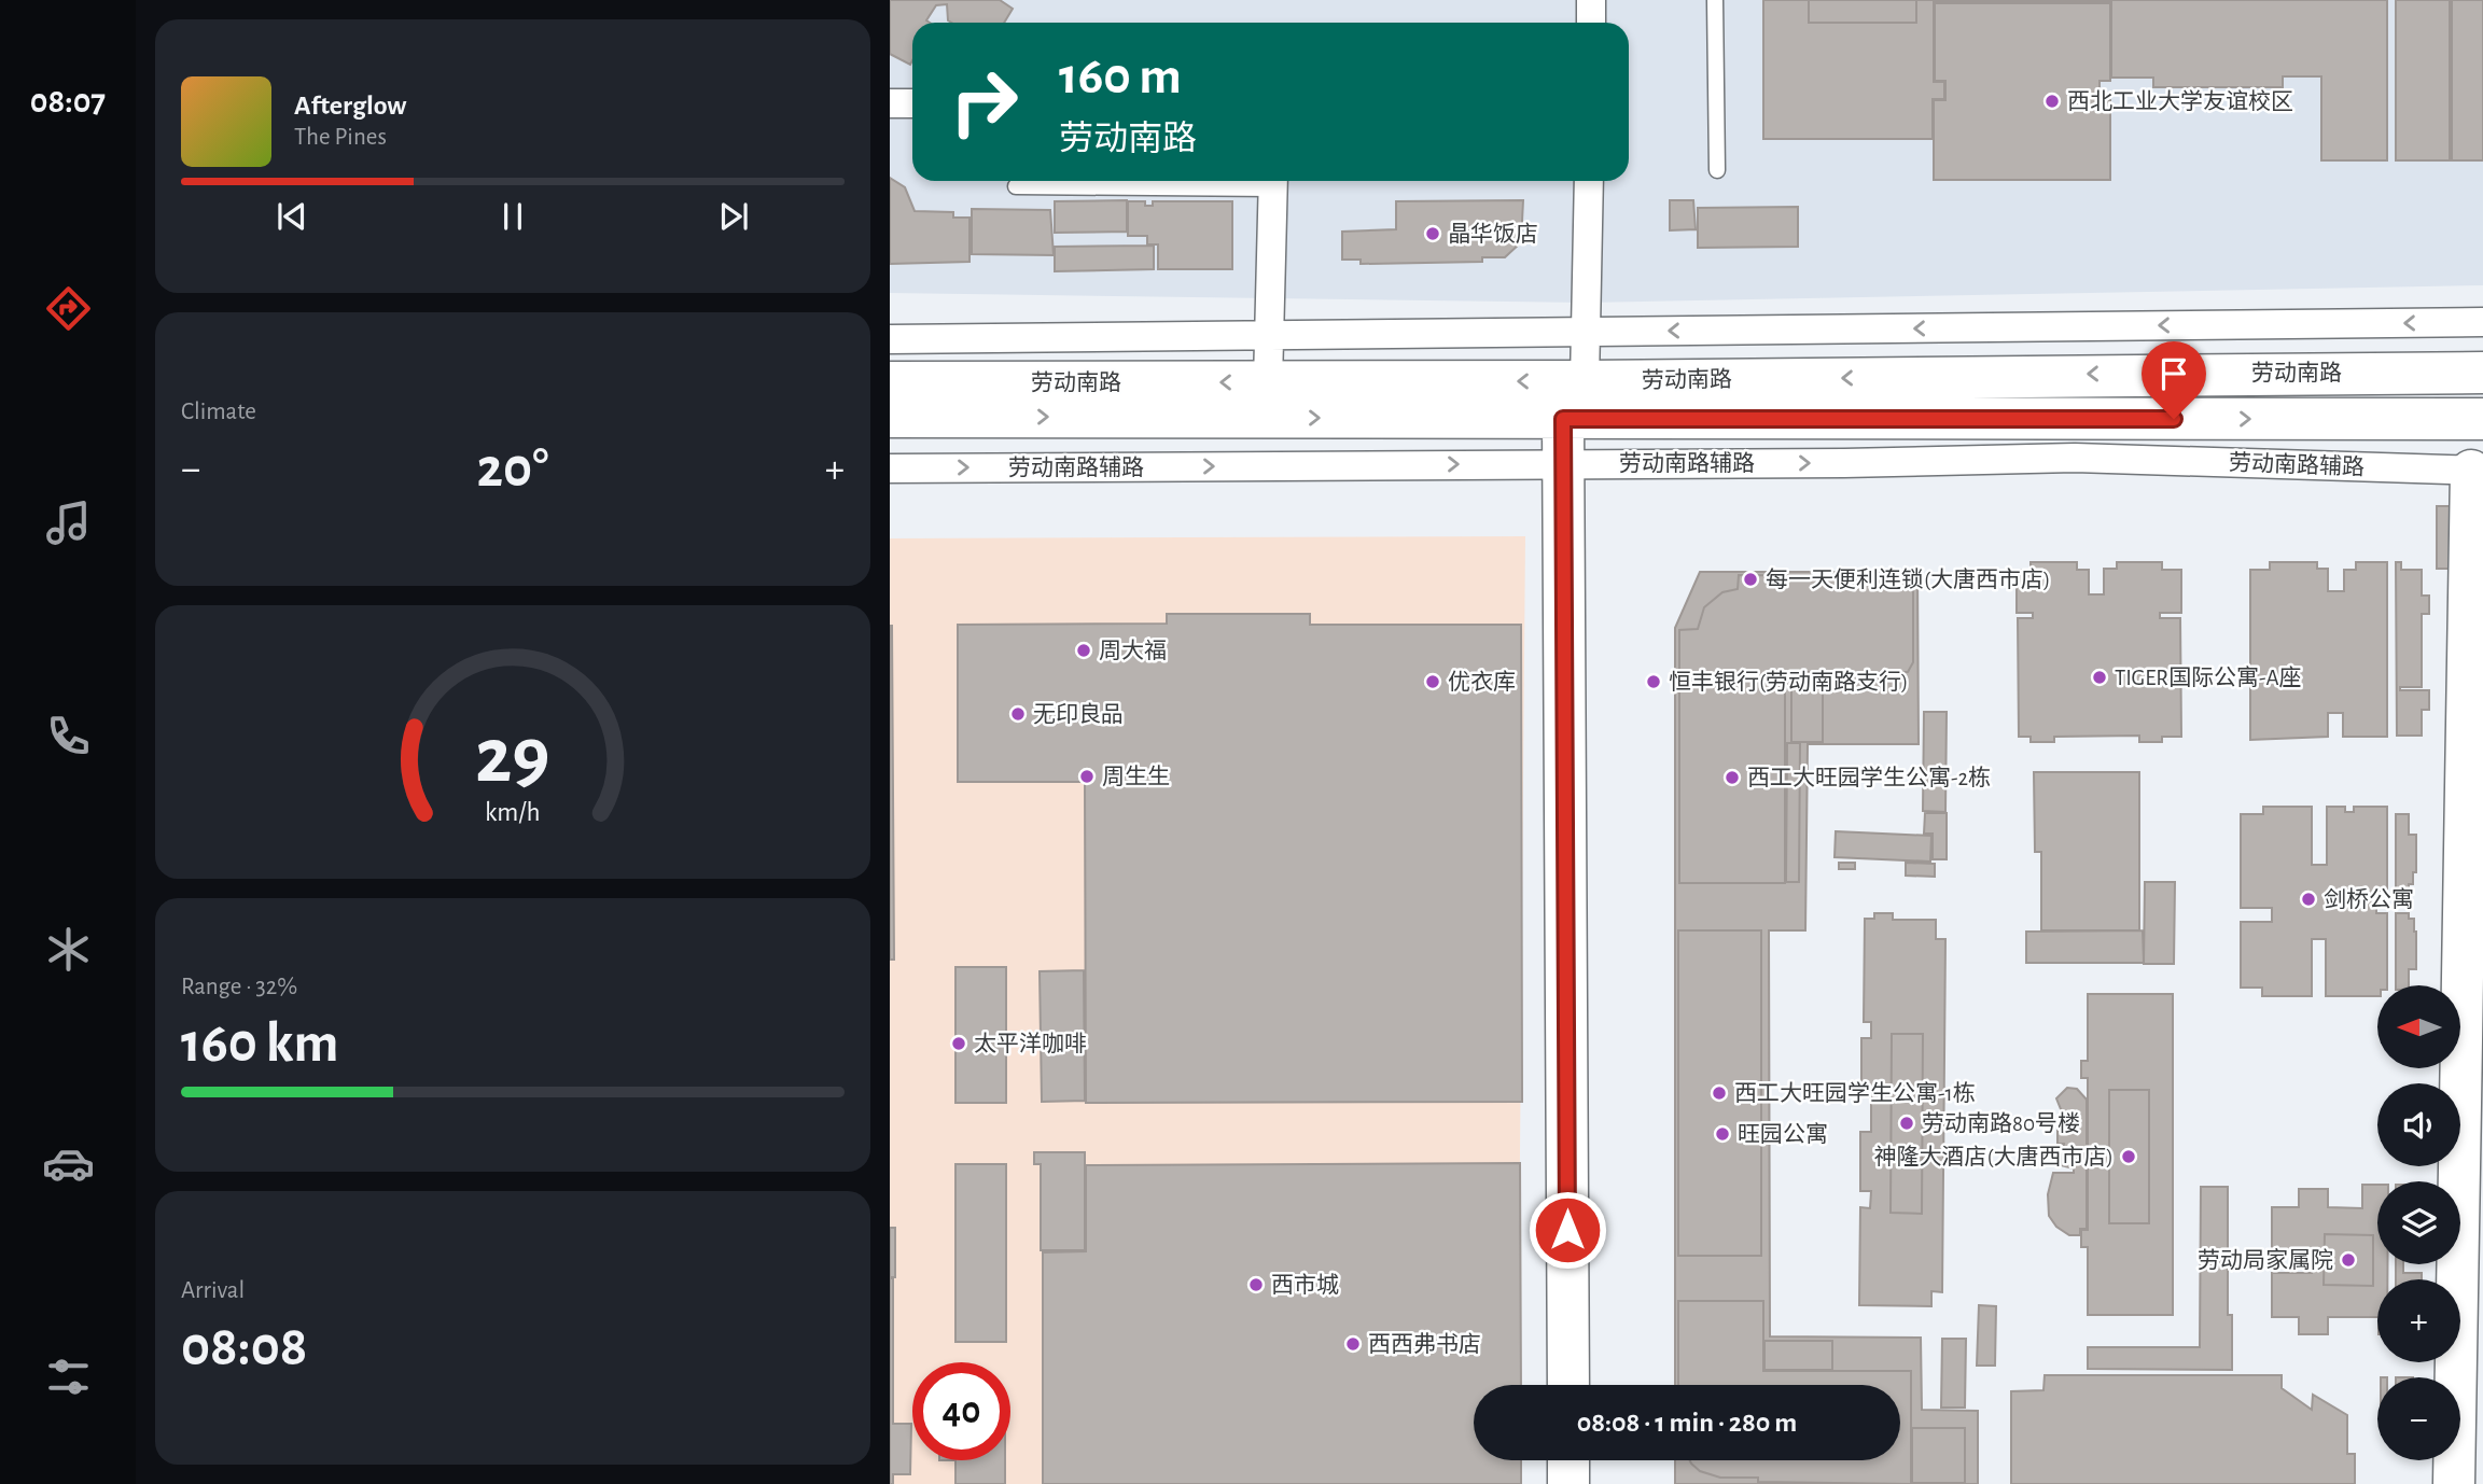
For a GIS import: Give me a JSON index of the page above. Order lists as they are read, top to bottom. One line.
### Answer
{"streets":{"main road":["劳动南路"],"street":["劳动南路辅路"]},"places":["西北工业大学友谊校区","晶华饭店","每一天便利连锁(大唐西市店)","周大福","TIGER国际公寓-A座","优衣库","恒丰银行(劳动南路支行)","无印良品","周生生","西工大旺园学生公寓-2栋","剑桥公寓","太平洋咖啡","西工大旺园学生公寓-1栋","劳动南路80号楼","旺园公寓","神隆大酒店(大唐西市店)","劳动局家属院","西市城","西西弗书店"],"north":"left","page":{"tabs":"08:07","turn":["160 m","劳动南路"],"song":["Afterglow","The Pines"],"tile":["Climate",["Range · 32%","160 km"],["Arrival","08:08"]],"heat":["−","20°","+"],"map_buttons":["+","−"],"limit":"40","trip":"08:08 · 1 min · 280 m","gauge":["29","km/h"]}}
